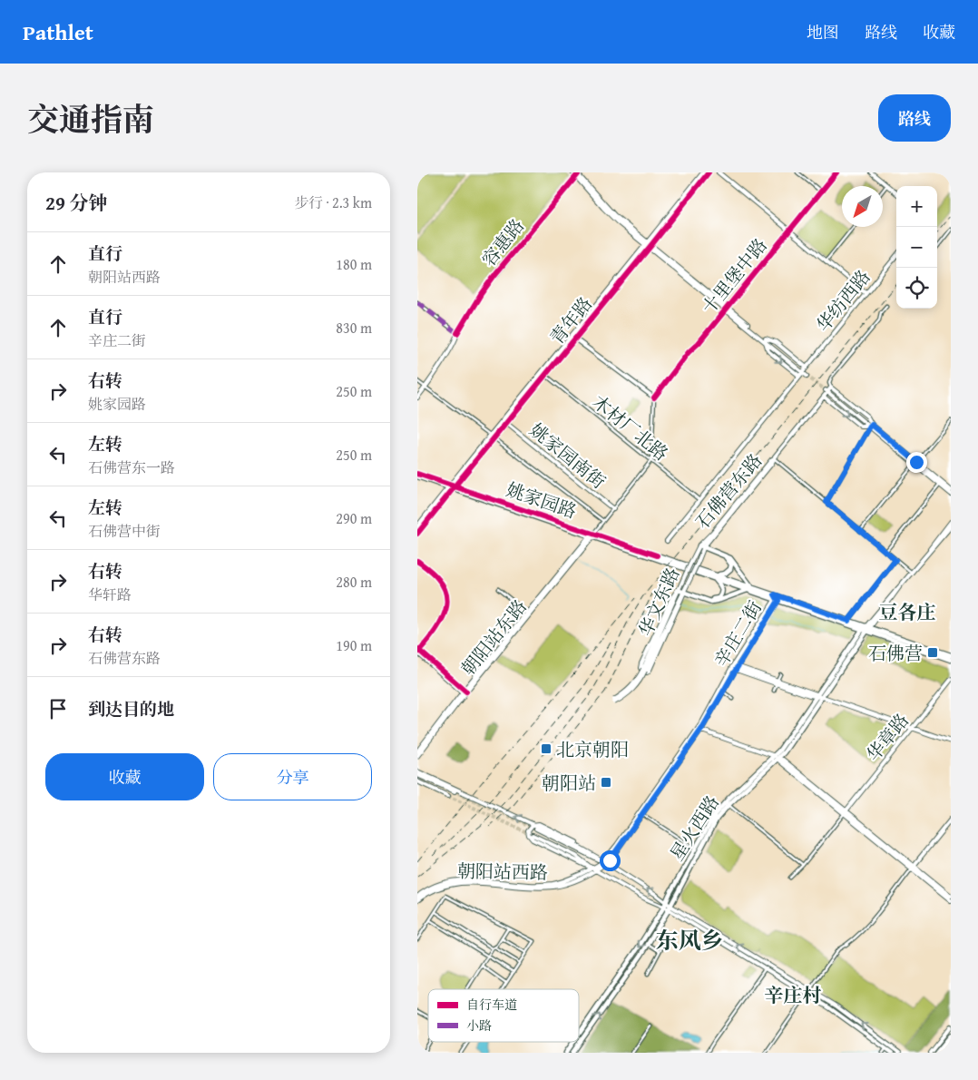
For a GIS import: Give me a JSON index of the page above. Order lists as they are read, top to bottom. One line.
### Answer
{"streets":{"main road":["容惠路","十里堡中路","华纺西路","青年路","姚家园南街","石佛营东路","姚家园路","华文东路","辛庄二街","朝阳站东路","华章路","星火西路","朝阳站西路"],"street":["木材厂北路"]},"crossings":[["华纺西路","木材厂北路"],["青年路","木材厂北路"],["青年路","姚家园南街"],["青年路","姚家园路"],["石佛营东路","华文东路"],["姚家园路","辛庄二街"],["姚家园路","朝阳站东路"],["姚家园路","星火西路"],["辛庄二街","朝阳站西路"]],"districts":["豆各庄","东风乡","辛庄村"],"places":{"transit":["石佛营","北京朝阳","朝阳站"]},"legend":["自行车道","小路"],"north":"bottom left","page":{"header":"Pathlet","nav":["地图","路线","收藏"],"title":"交通指南","buttons":["路线",["收藏","分享"]],"heading":["29 分钟","步行 · 2.3 km"],"map_buttons":["+","−"],"list":[["直行","朝阳站西路","180 m"],["直行","辛庄二街","830 m"],["右转","姚家园路","250 m"],["左转","石佛营东一路","250 m"],["左转","石佛营中街","290 m"],["右转","华轩路","280 m"],["右转","石佛营东路","190 m"],"到达目的地"]}}
